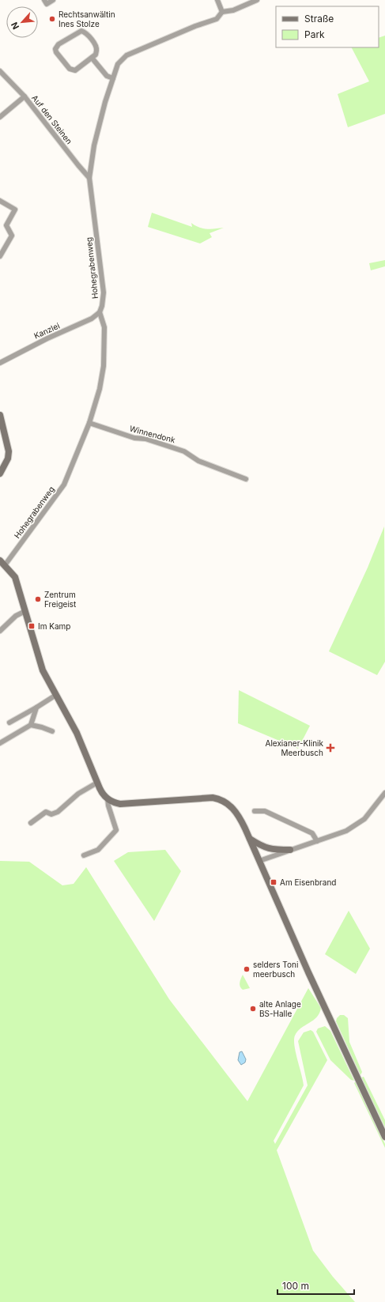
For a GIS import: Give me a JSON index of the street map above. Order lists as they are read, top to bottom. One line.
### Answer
{"streets":{"street":["Auf den Steinen","Hohegrabenweg","Kanzlei","Winnendonk"]},"crossings":[["Auf den Steinen","Hohegrabenweg"],["Hohegrabenweg","Kanzlei"],["Hohegrabenweg","Winnendonk"]],"places":{"other":["Rechtsanwältin Ines Stolze","Zentrum Freigeist","selders Toni meerbusch","alte Anlage BS-Halle"],"transit":["Im Kamp","Am Eisenbrand"],"health":["Alexianer-Klinik Meerbusch"]},"legend":["Straße","Park"],"scale_bar":"100 m","north":"bottom left"}
